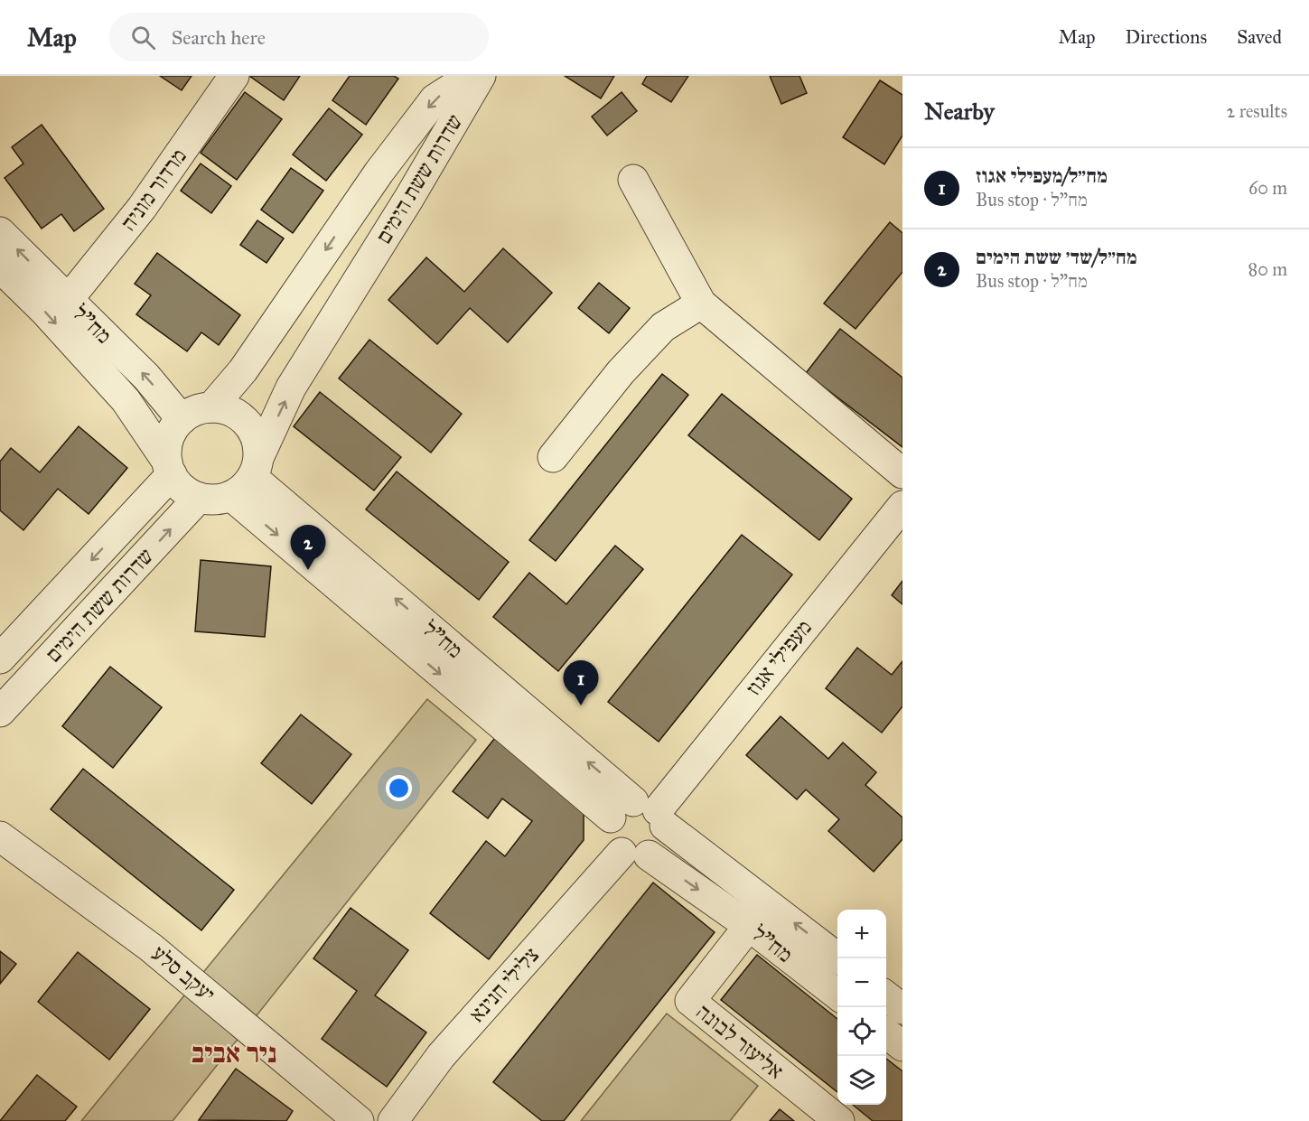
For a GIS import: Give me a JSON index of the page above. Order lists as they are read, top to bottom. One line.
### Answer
{"streets":{"street":["שדרות ששת הימים","מרדור מוניה","מח\"ל","מעפילי אגוז","יעקב סלע","צלילי חנינא","אליעזר לבונה"]},"crossings":[["שדרות ששת הימים","מח\"ל"],["מרדור מוניה","מח\"ל"],["מח\"ל","מעפילי אגוז"],["מח\"ל","צלילי חנינא"],["מח\"ל","אליעזר לבונה"],["מעפילי אגוז","צלילי חנינא"]],"districts":["ניר אביב"],"page":{"header":"Map","search":"Search here","nav":["Map","Directions","Saved"],"heading":["Nearby","2 results"],"list":[{"mark":"1","name":"מח״ל/מעפילי אגוז","note":"Bus stop · מח\"ל","value":"60 m"},{"mark":"2","name":"מח״ל/שד׳ ששת הימים","note":"Bus stop · מח\"ל","value":"80 m"}],"pins":["2","1"],"map_buttons":["+","−"]}}
